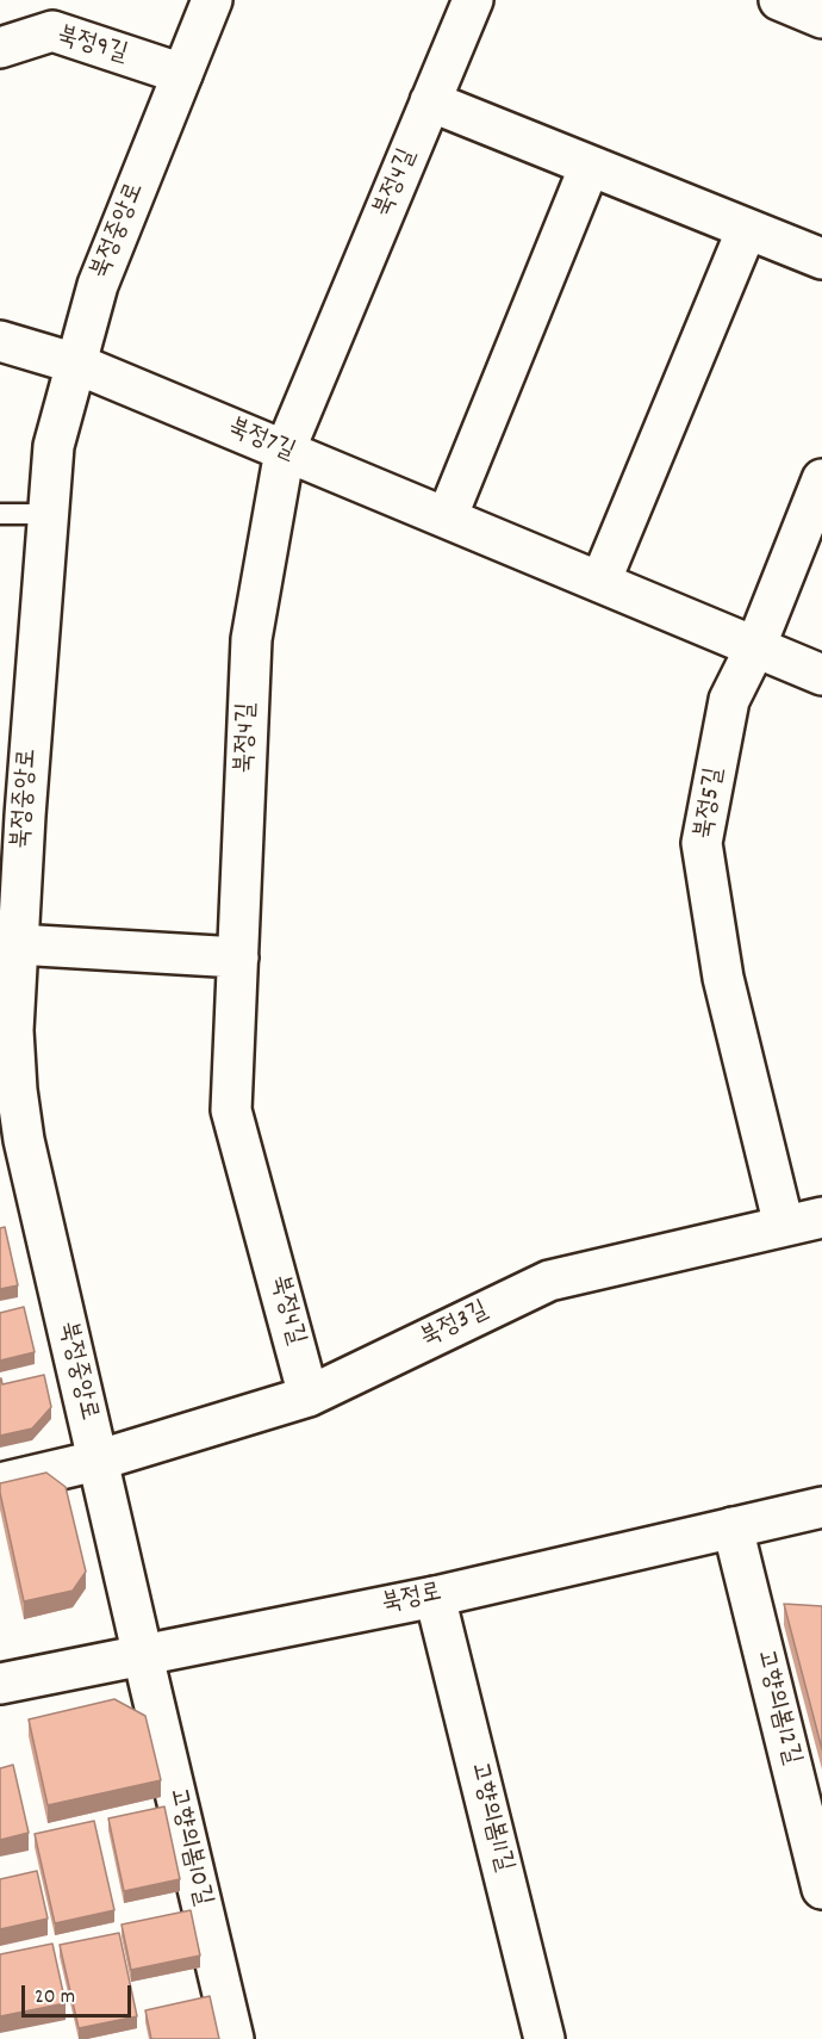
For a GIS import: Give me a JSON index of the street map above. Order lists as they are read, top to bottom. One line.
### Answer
{"streets":{"street":["북정9길","북정4길","북정중앙로","북정7길","북정5길","북정3길","북정로","고향의봄12길","고향의봄11길","고향의봄10길"]},"crossings":[["북정9길","북정중앙로"],["북정4길","북정7길"],["북정4길","북정3길"],["북정중앙로","북정7길"],["북정중앙로","북정3길"],["북정중앙로","북정로"],["북정중앙로","고향의봄10길"],["북정7길","북정5길"],["북정5길","북정3길"],["북정로","고향의봄12길"],["북정로","고향의봄11길"],["북정로","고향의봄10길"]],"scale_bar":"20 m"}
